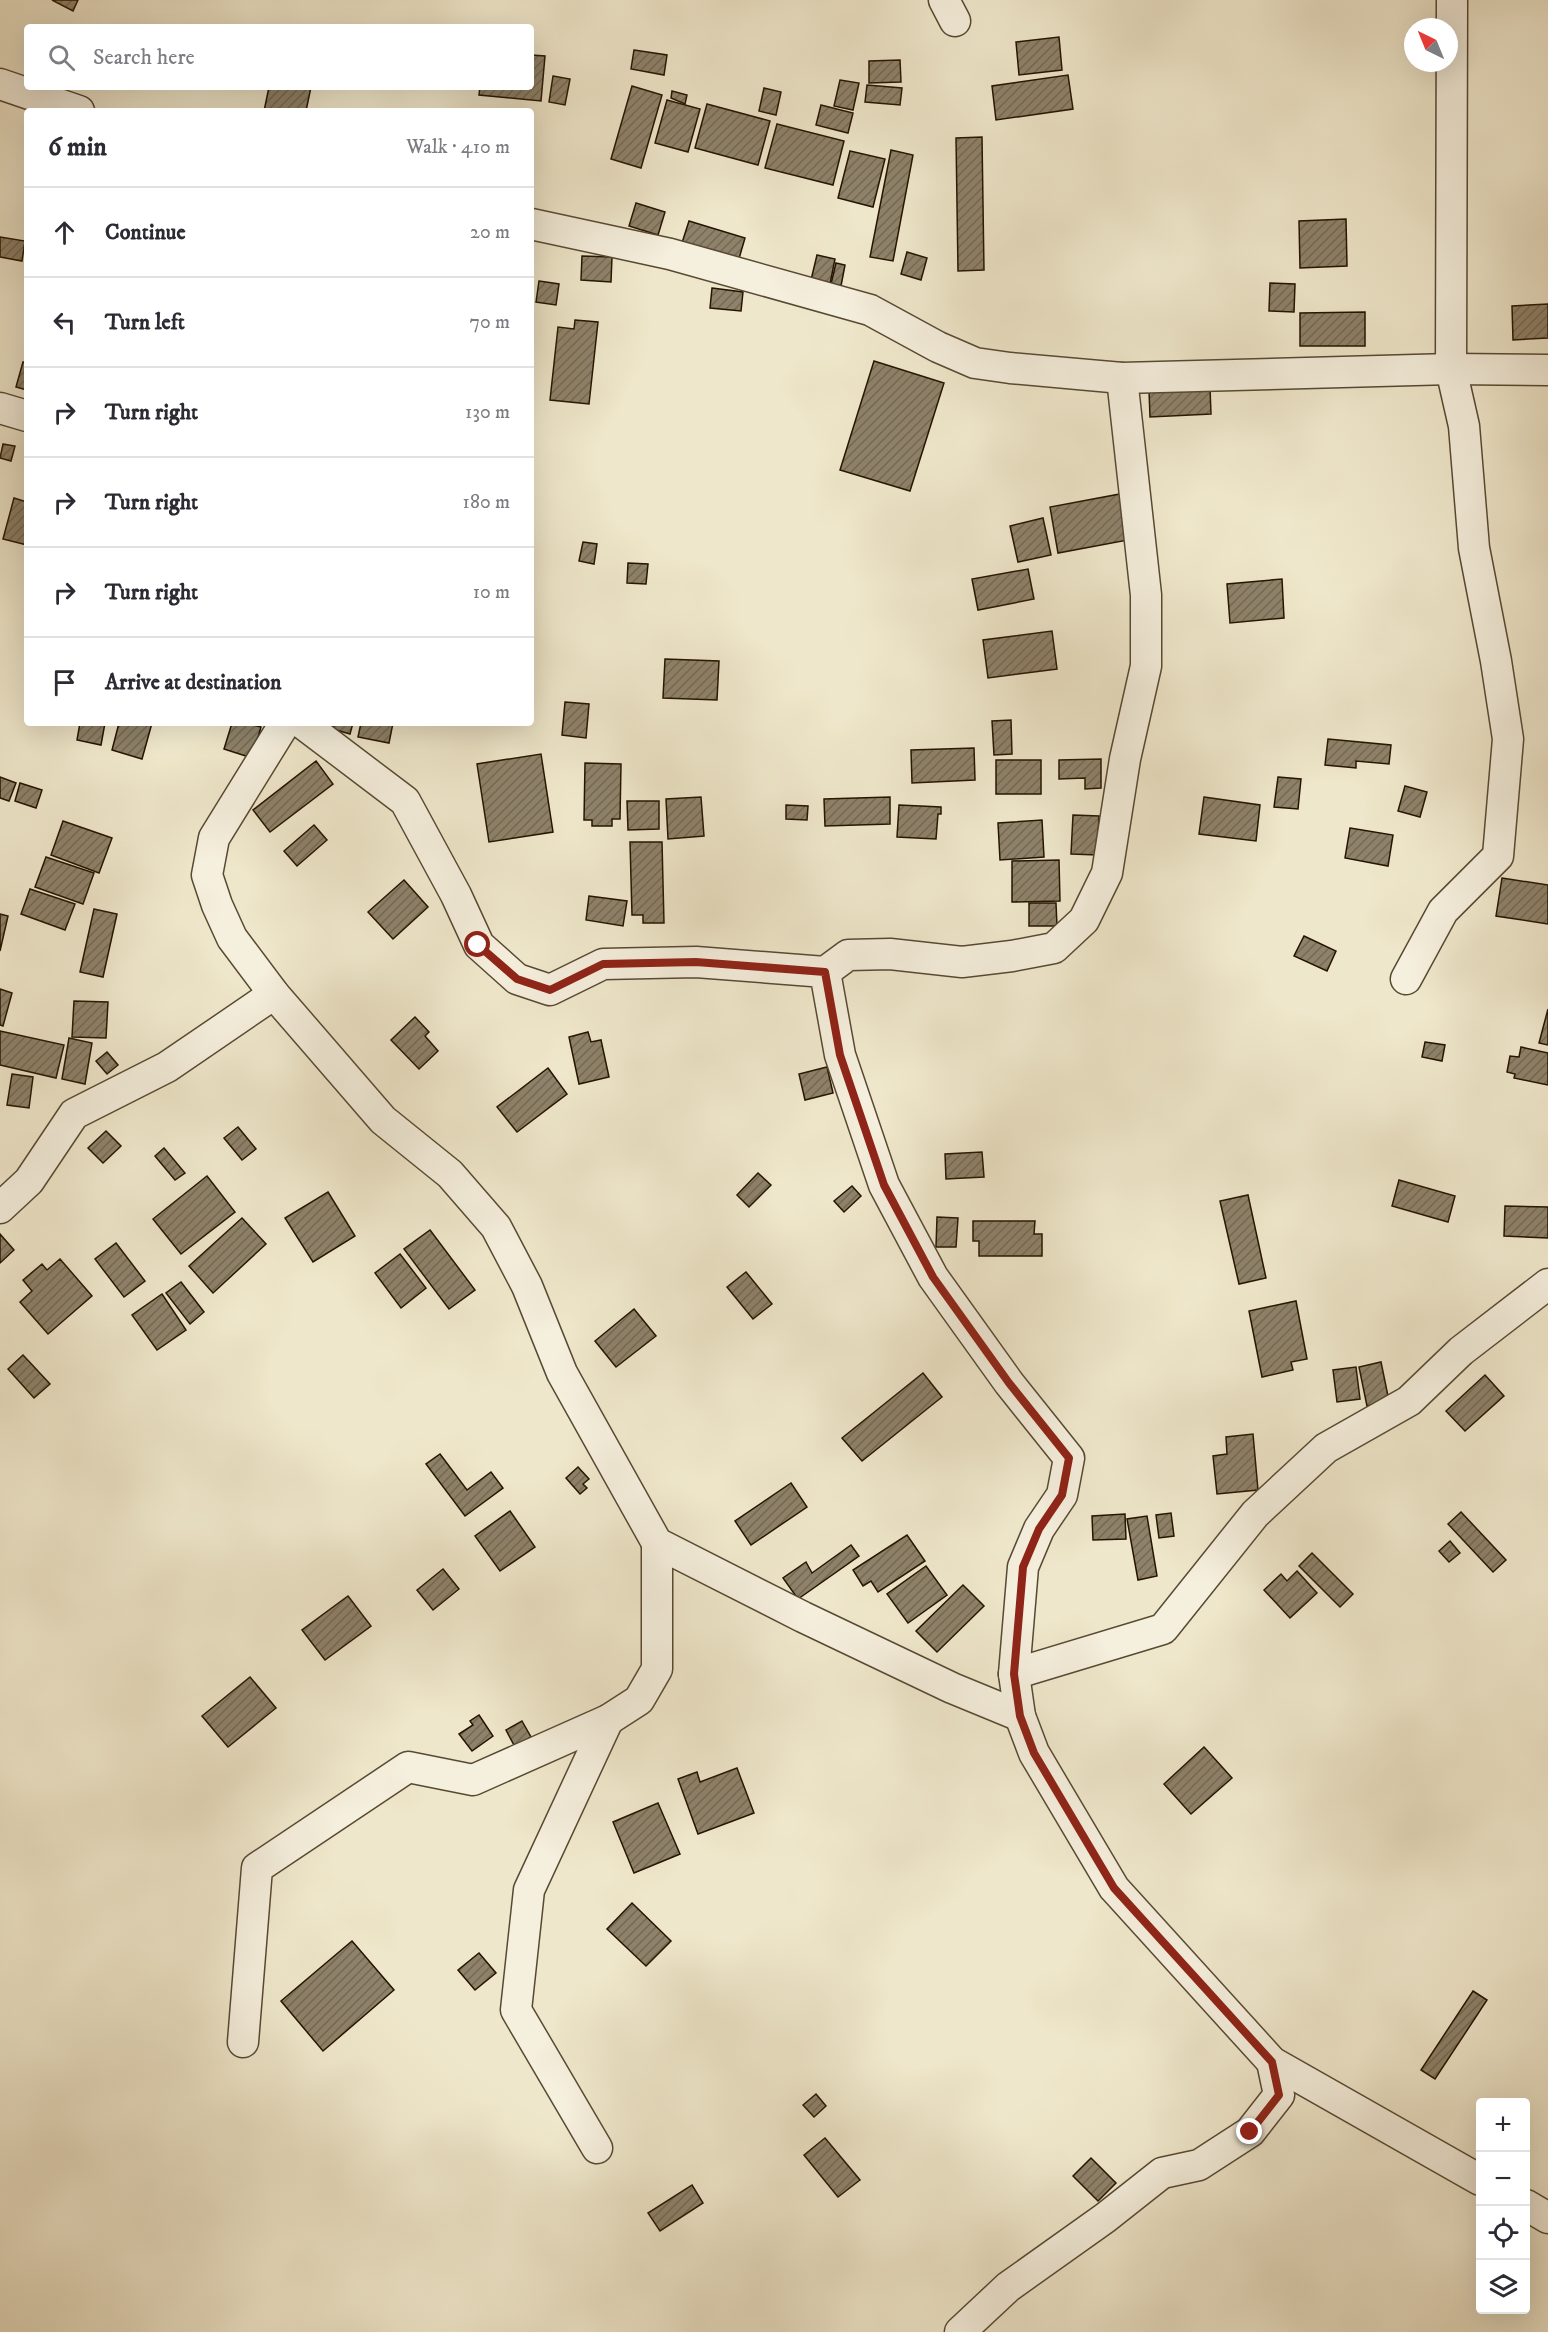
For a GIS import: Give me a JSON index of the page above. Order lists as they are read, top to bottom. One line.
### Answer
{"north":"top left","page":{"search":"Search here","heading":["6 min","Walk · 410 m"],"list":[["Continue","20 m"],["Turn left","70 m"],["Turn right","130 m"],["Turn right","180 m"],["Turn right","10 m"],"Arrive at destination"],"map_buttons":["+","−"]}}
